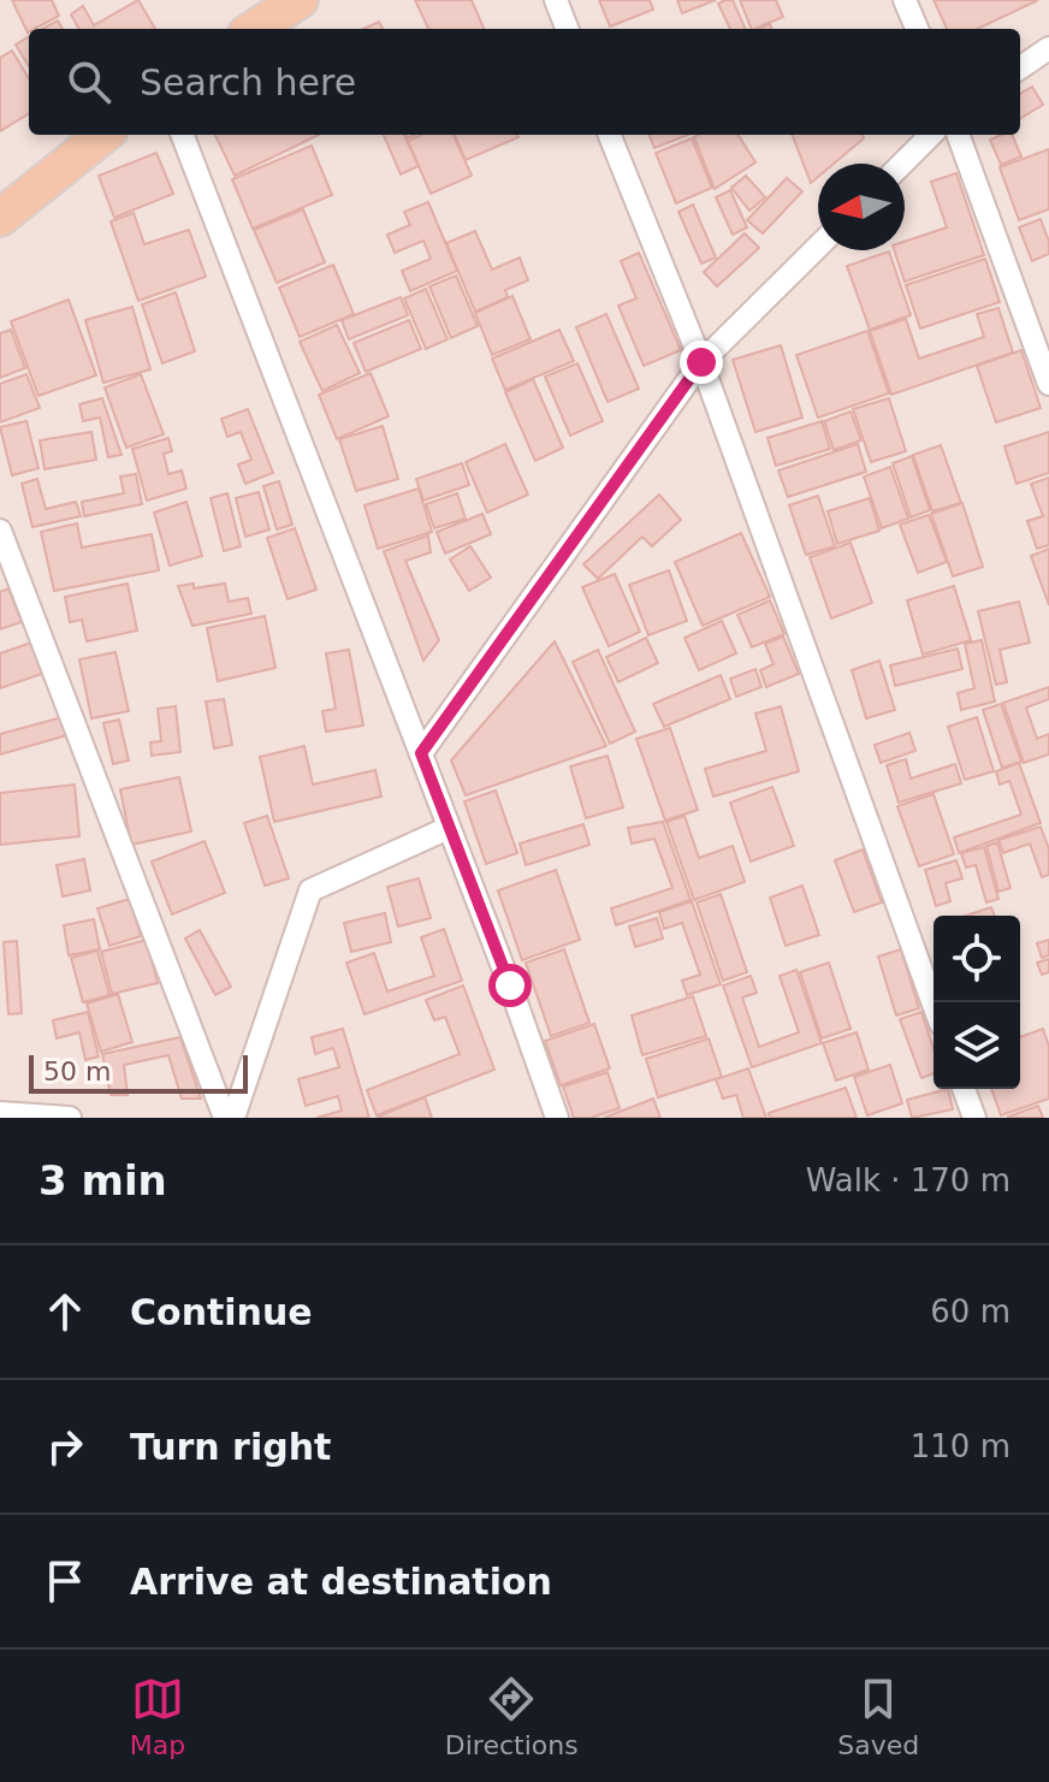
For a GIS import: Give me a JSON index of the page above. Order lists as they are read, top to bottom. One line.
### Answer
{"scale_bar":"50 m","north":"left","page":{"search":"Search here","scale":"50 m","heading":["3 min","Walk · 170 m"],"list":[["Continue","60 m"],["Turn right","110 m"],"Arrive at destination"],"nav":["Map","Directions","Saved"]}}
